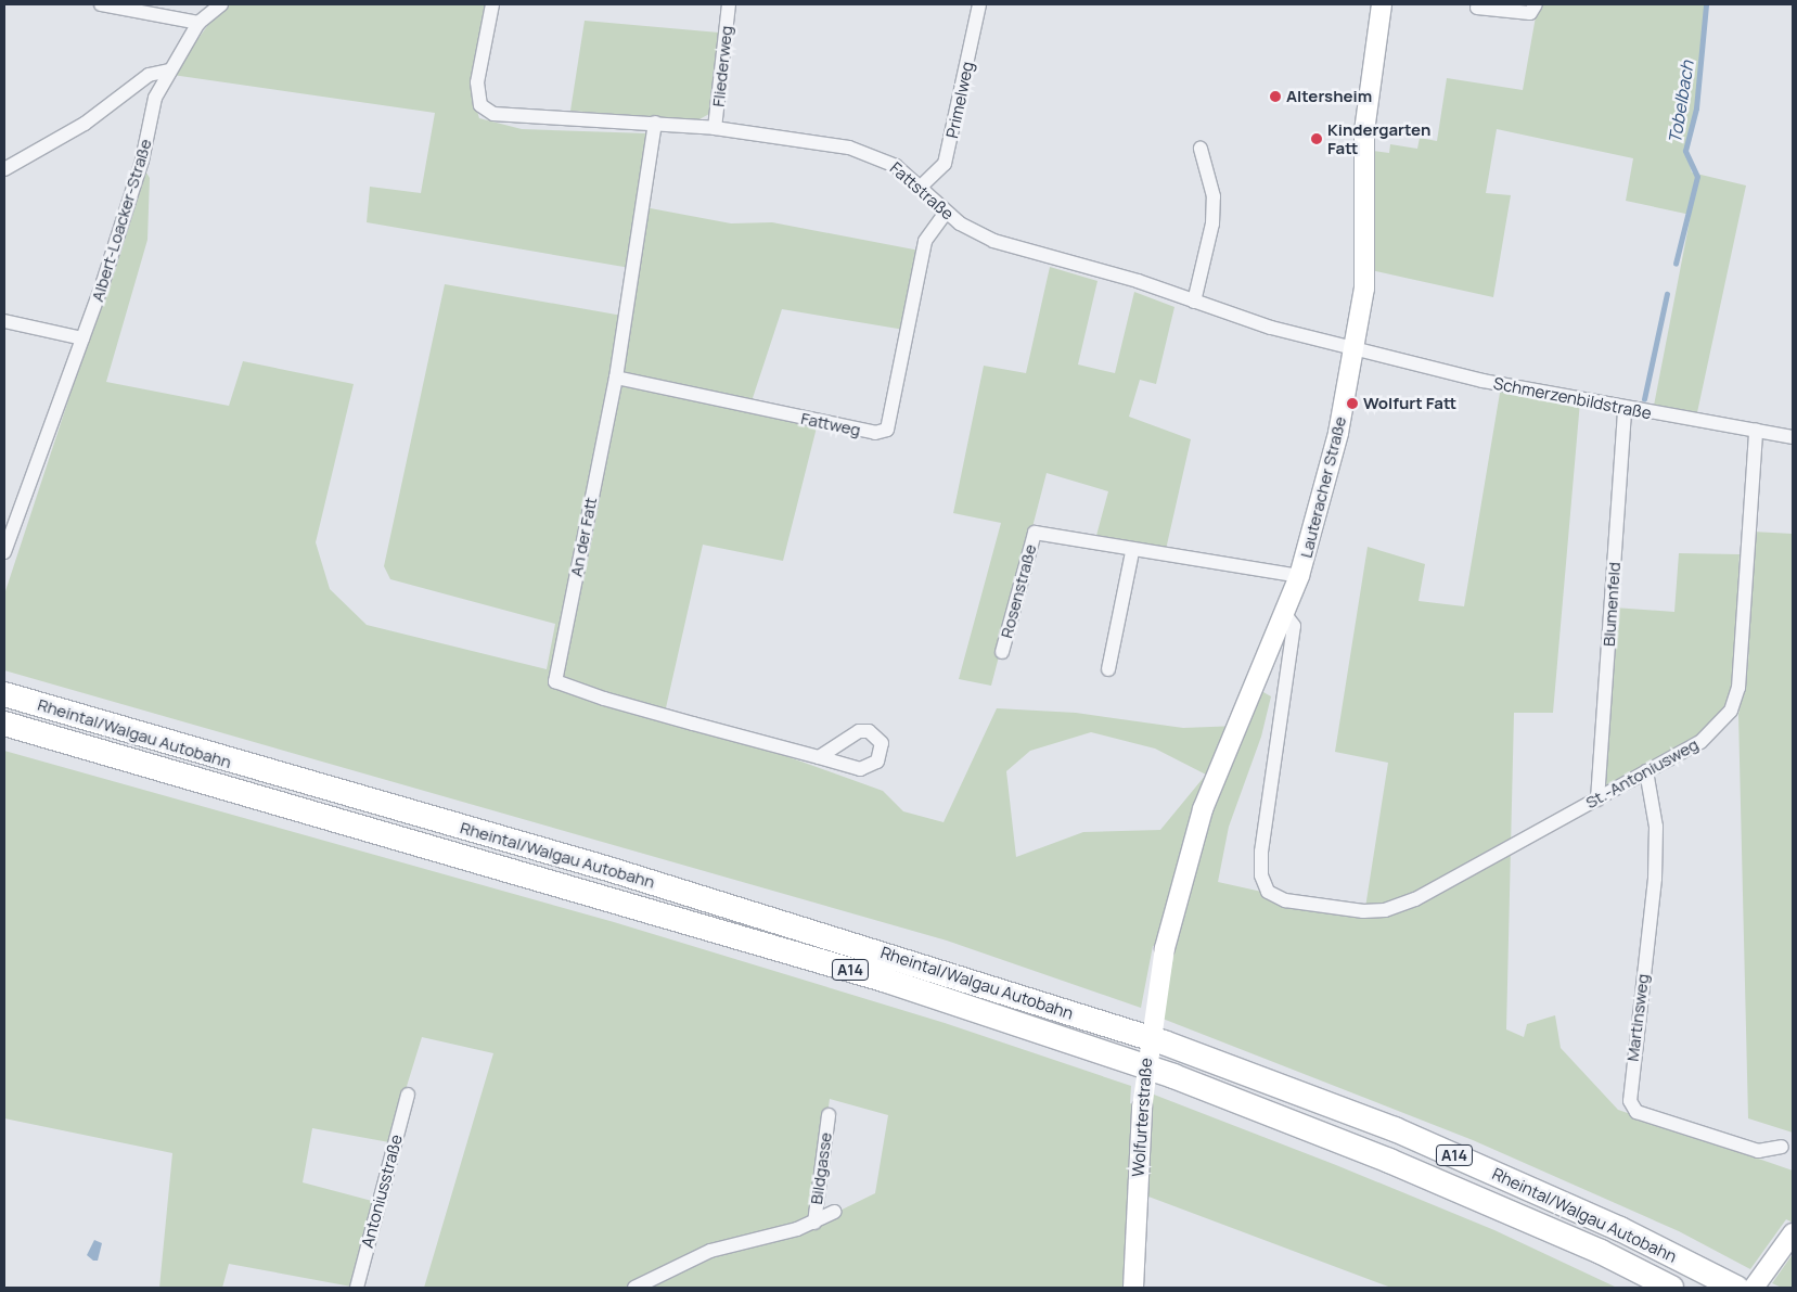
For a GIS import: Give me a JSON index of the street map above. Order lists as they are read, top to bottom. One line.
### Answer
{"streets":{"highway":["Rheintal/Walgau Autobahn","A14"],"street":["Fliederweg","Primelweg","Fattstraße","Albert-Loacker-Straße","Schmerzenbildstraße","Fattweg","Lauteracher Straße","An der Fatt","Rosenstraße","Blumenfeld","St.-Antoniusweg","Martinsweg","Wolfurterstraße","Bildgasse","Antoniusstraße"]},"crossings":[["Fliederweg","Fattstraße"],["Primelweg","Fattstraße"],["Fattstraße","Schmerzenbildstraße"],["Fattstraße","Fattweg"],["Fattstraße","Lauteracher Straße"],["Fattstraße","An der Fatt"],["Schmerzenbildstraße","Lauteracher Straße"],["Schmerzenbildstraße","Blumenfeld"],["Schmerzenbildstraße","St.-Antoniusweg"],["Fattweg","An der Fatt"],["Lauteracher Straße","Rosenstraße"],["Lauteracher Straße","St.-Antoniusweg"],["Lauteracher Straße","Wolfurterstraße"],["Blumenfeld","St.-Antoniusweg"],["St.-Antoniusweg","Martinsweg"]],"water":["Tobelbach"],"places":["Altersheim","Kindergarten Fatt","Wolfurt Fatt"]}
